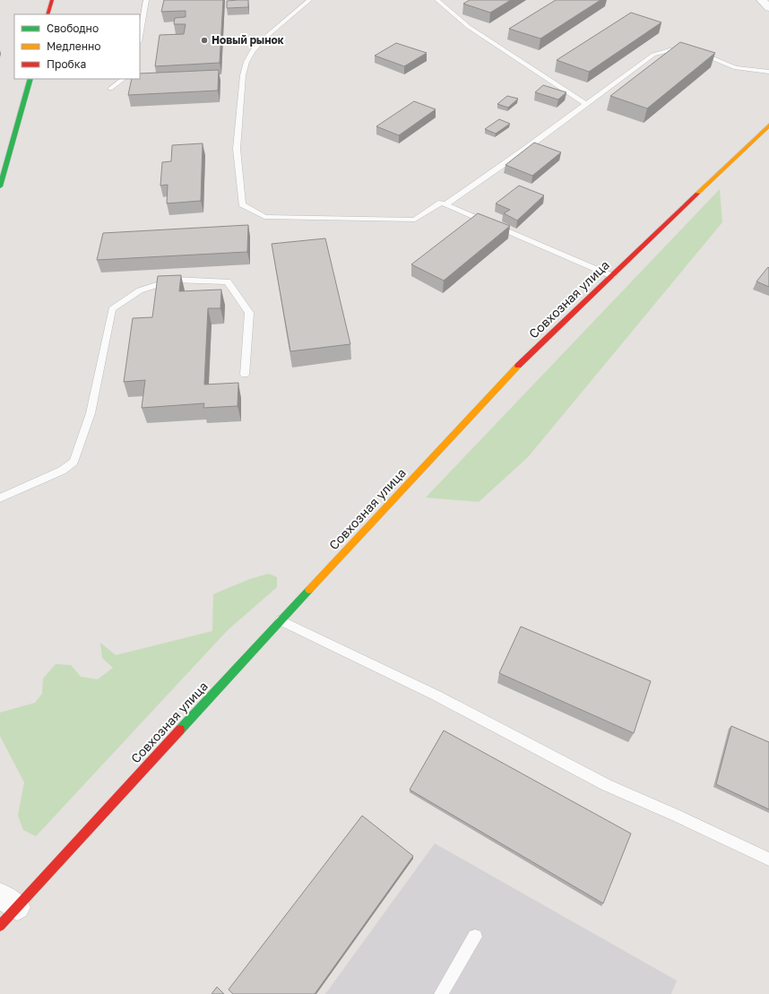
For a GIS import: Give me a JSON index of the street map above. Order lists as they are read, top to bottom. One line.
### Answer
{"streets":{"street":["Совхозная улица"]},"places":["Новый рынок"],"legend":["Свободно","Медленно","Пробка"]}
